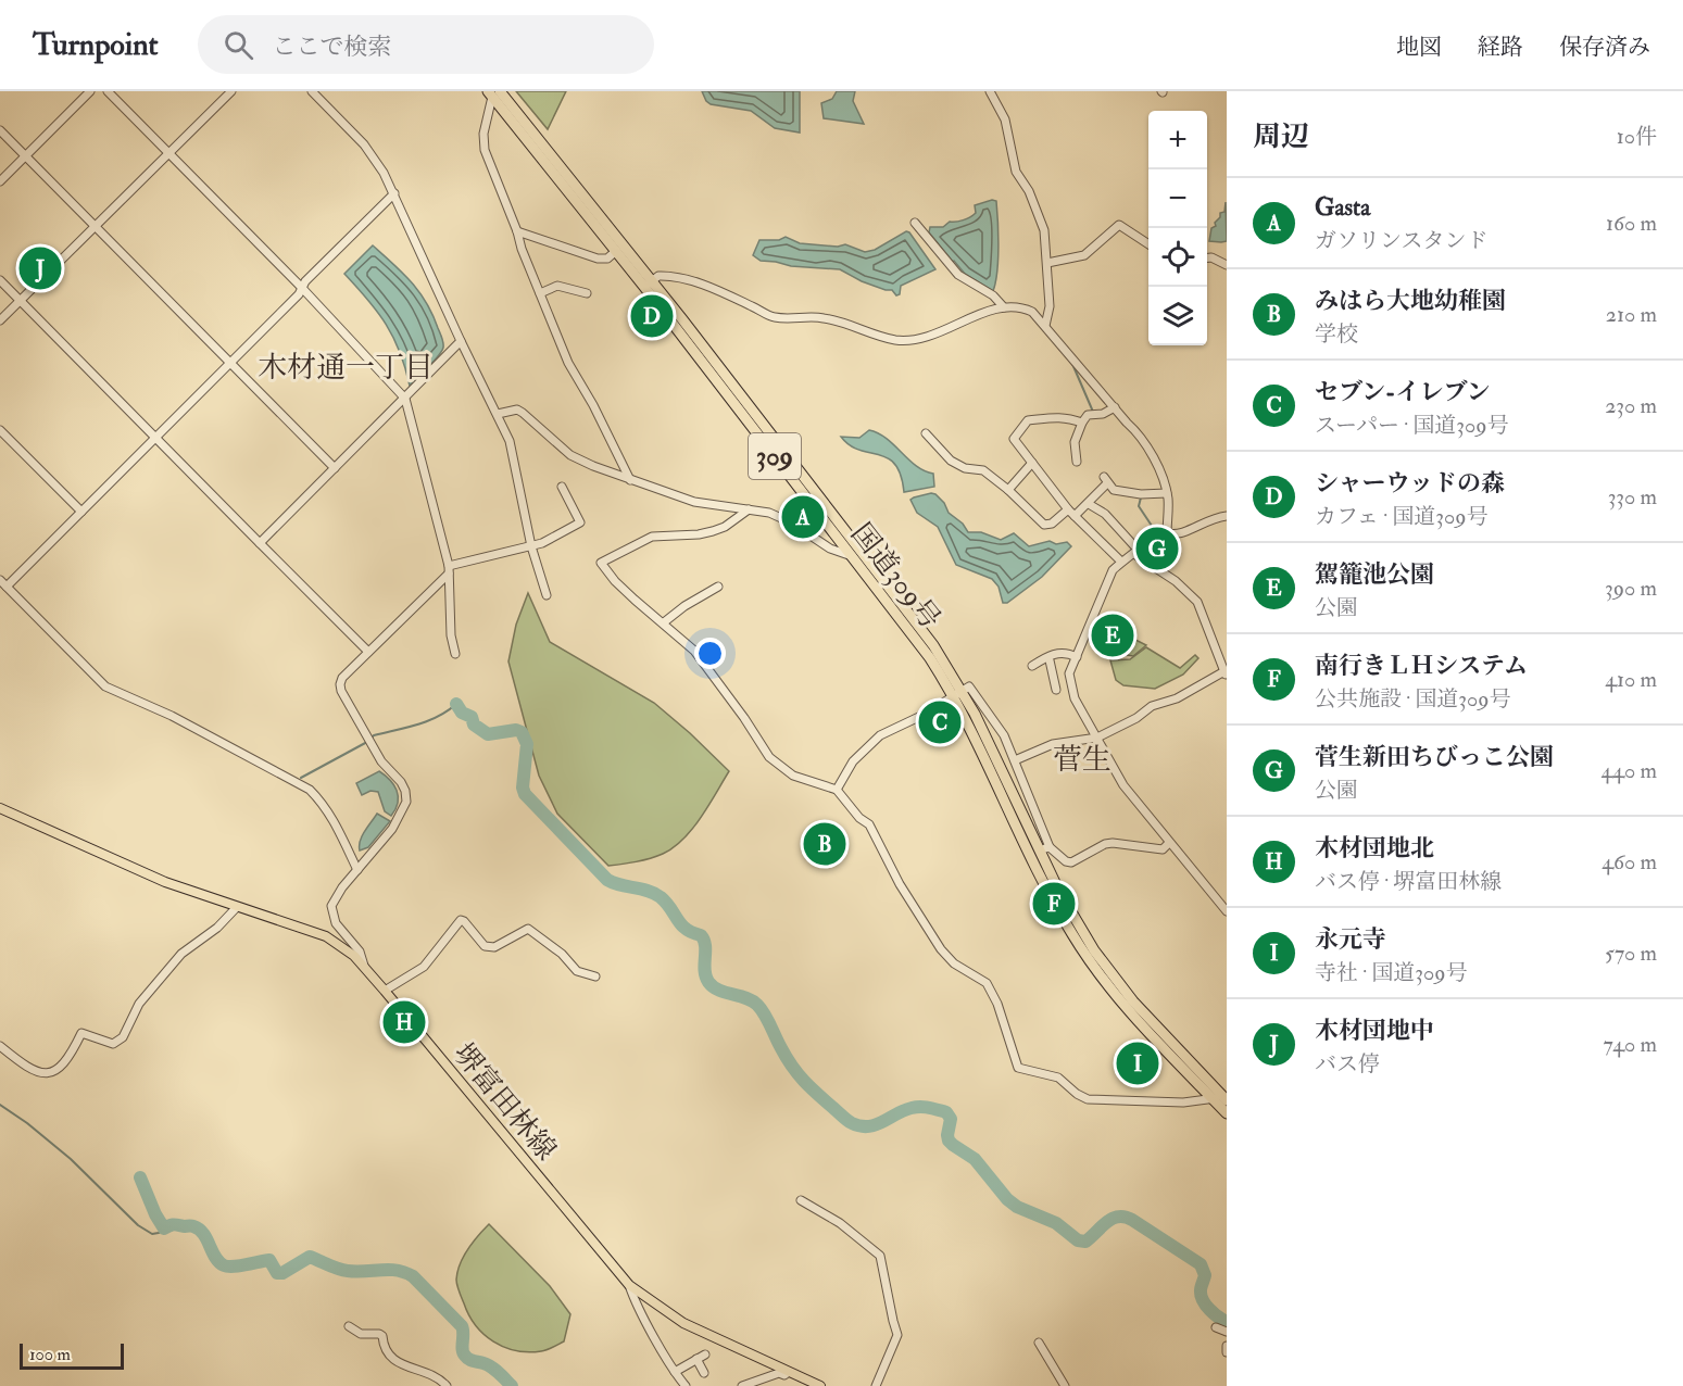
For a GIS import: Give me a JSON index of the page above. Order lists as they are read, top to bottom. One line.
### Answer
{"streets":{"highway":["309","国道309号"],"main road":["堺富田林線"]},"districts":["木材通一丁目","菅生"],"scale_bar":"100 m","page":{"header":"Turnpoint","search":"ここで検索","nav":["地図","経路","保存済み"],"heading":["周辺","10件"],"map_buttons":["+","−"],"list":[{"mark":"A","name":"Gasta","note":"ガソリンスタンド","value":"160 m"},{"mark":"B","name":"みはら大地幼稚園","note":"学校","value":"210 m"},{"mark":"C","name":"セブン-イレブン","note":"スーパー · 国道309号","value":"230 m"},{"mark":"D","name":"シャーウッドの森","note":"カフェ · 国道309号","value":"330 m"},{"mark":"E","name":"駕籠池公園","note":"公園","value":"390 m"},{"mark":"F","name":"南行きＬＨシステム","note":"公共施設 · 国道309号","value":"410 m"},{"mark":"G","name":"菅生新田ちびっこ公園","note":"公園","value":"440 m"},{"mark":"H","name":"木材団地北","note":"バス停 · 堺富田林線","value":"460 m"},{"mark":"I","name":"永元寺","note":"寺社 · 国道309号","value":"570 m"},{"mark":"J","name":"木材団地中","note":"バス停","value":"740 m"}],"pins":["J","D","A","G","E","C","B","F","H","I"],"scale":"100 m"}}
